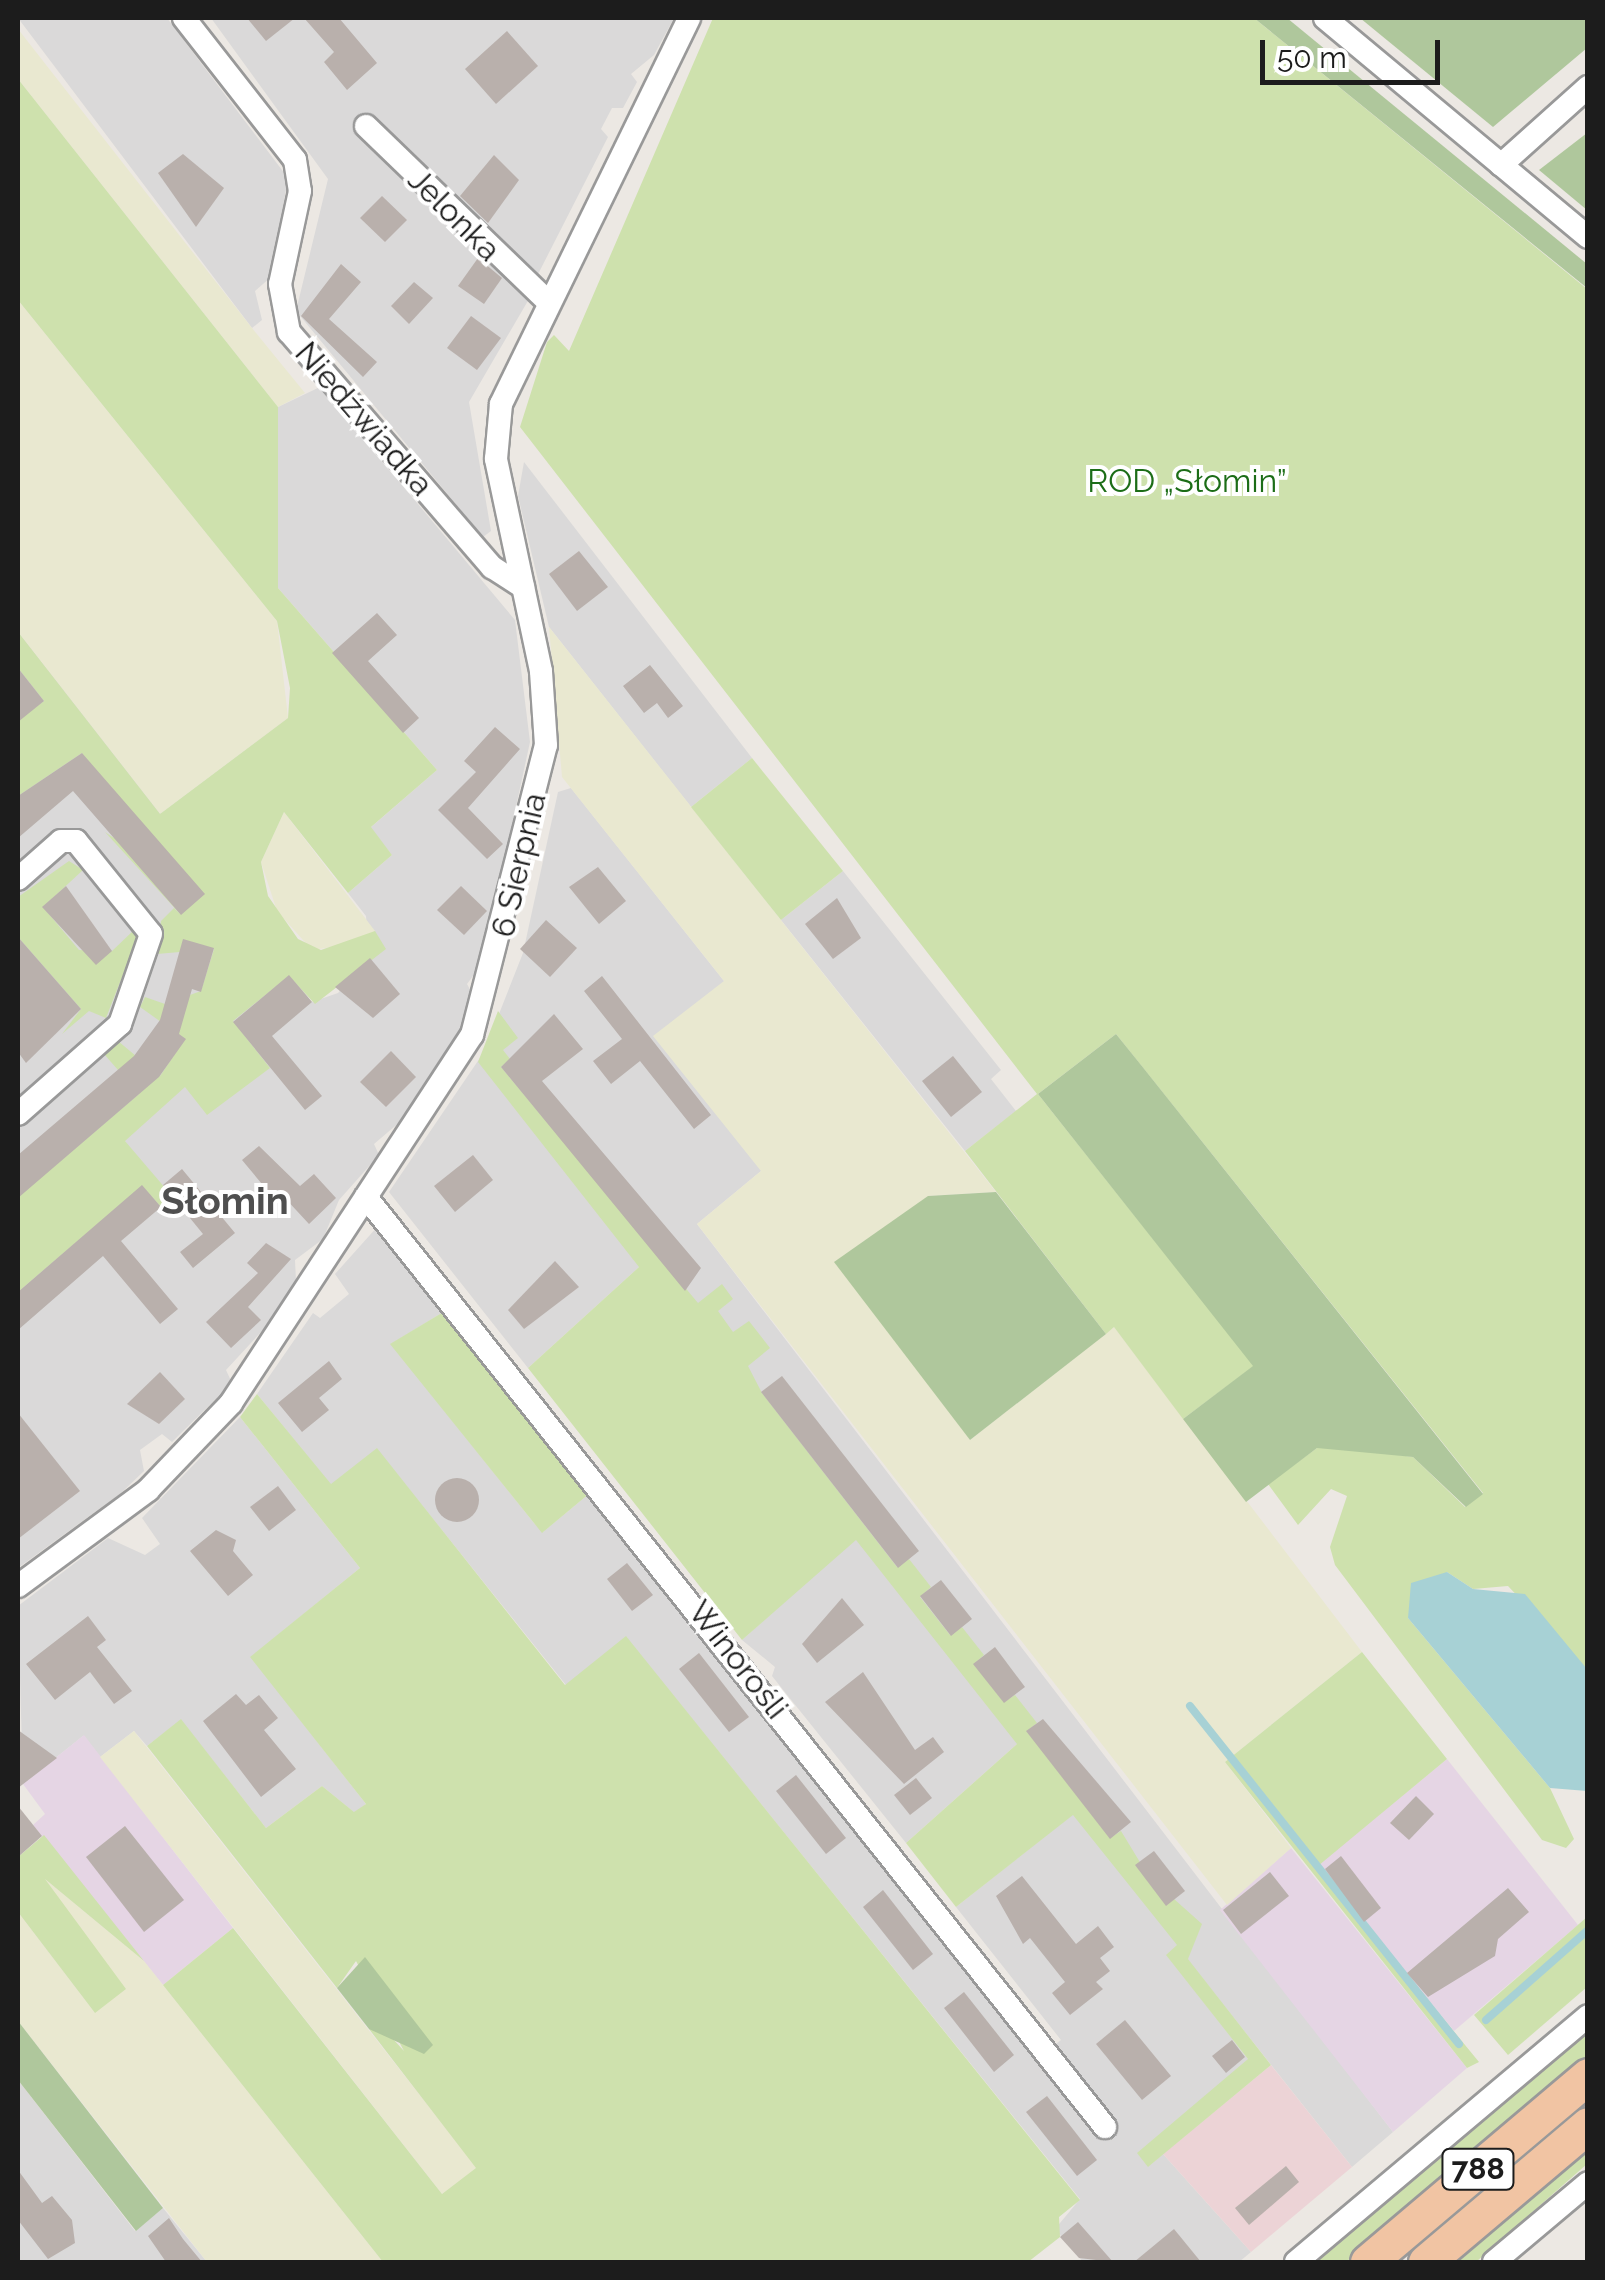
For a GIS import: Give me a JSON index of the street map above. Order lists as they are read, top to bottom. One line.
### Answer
{"streets":{"main road":["788"],"street":["Jelonka","Niedźwiadka","6 Sierpnia","Winorośli"]},"crossings":[["Jelonka","6 Sierpnia"],["Niedźwiadka","6 Sierpnia"],["6 Sierpnia","Winorośli"]],"districts":["Słomin"],"parks":["ROD „Słomin”"],"scale_bar":"50 m"}
